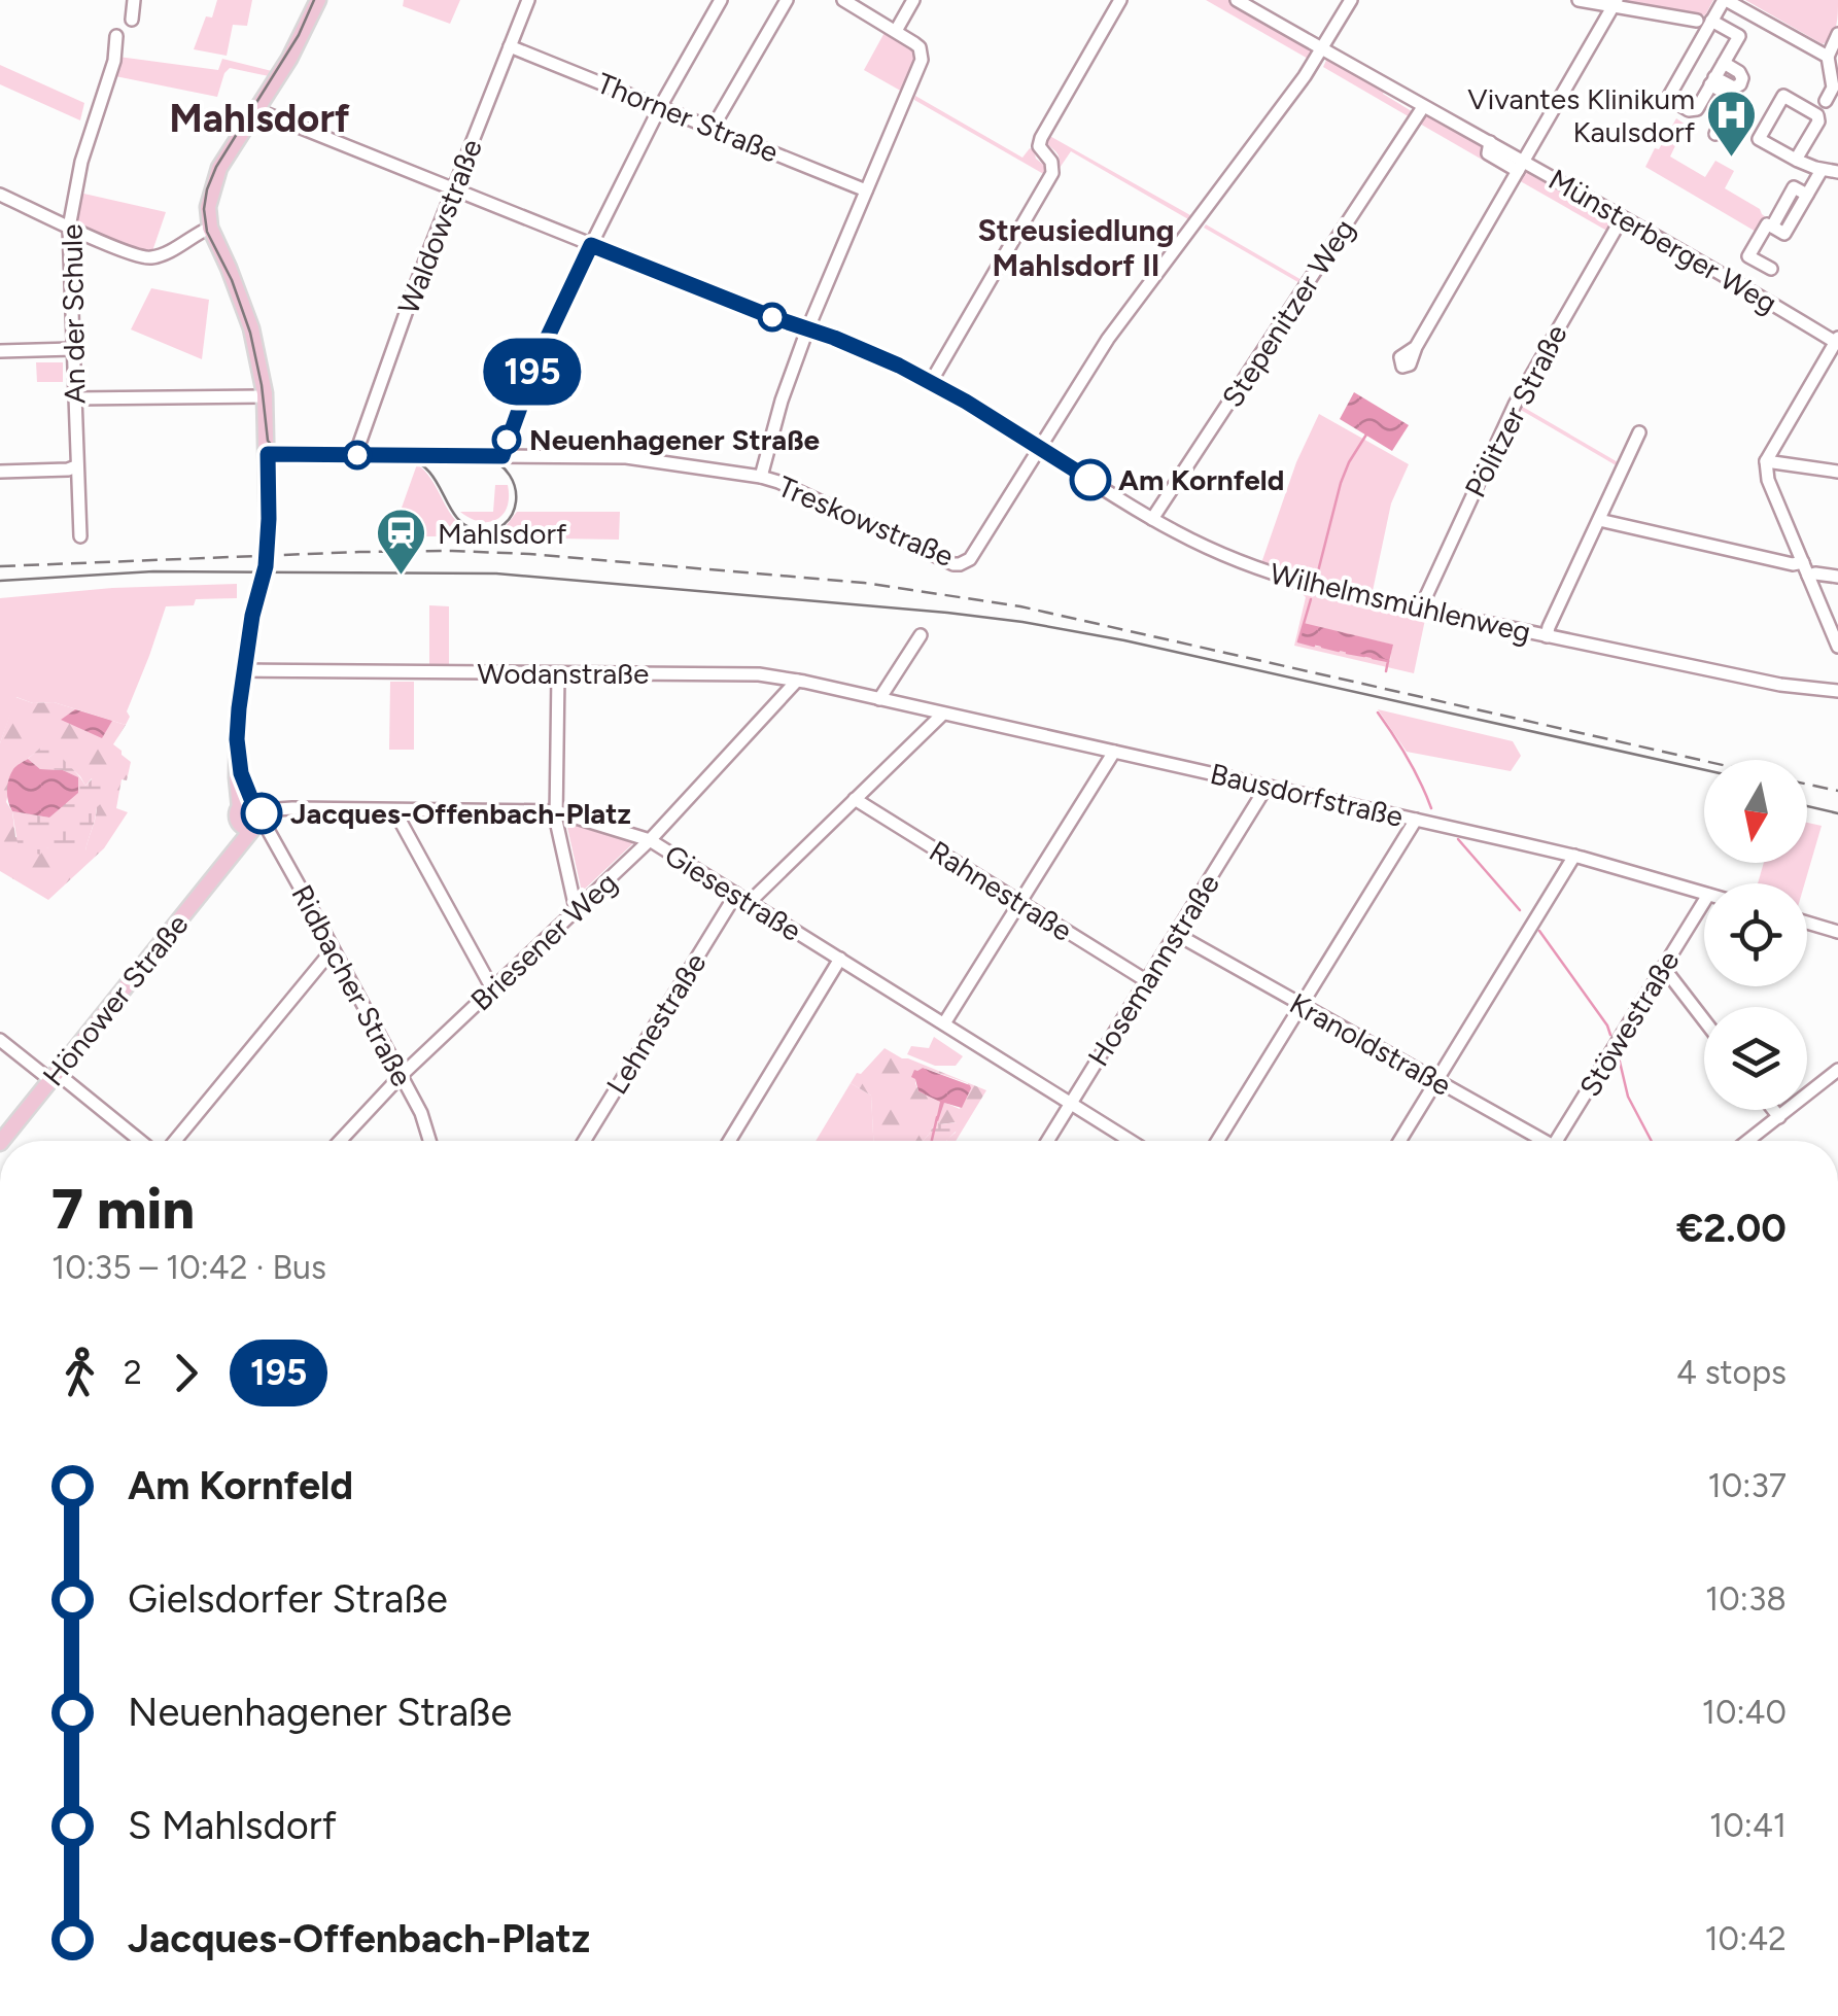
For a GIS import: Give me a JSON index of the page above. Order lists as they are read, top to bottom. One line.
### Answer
{"streets":{"main road":["Hönower Straße"],"street":["Thorner Straße","Waldowstraße","Münsterberger Weg","Stepenitzer Weg","An der Schule","Pölitzer Straße","Treskowstraße","Wilhelmsmühlenweg","Wodanstraße","Bausdorfstraße","Rahnestraße","Giesestraße","Briesener Weg","Hosemannstraße","Ridbacher Straße","Lehnestraße","Stöwestraße","Kranoldstraße"]},"crossings":[["Thorner Straße","Waldowstraße"],["Waldowstraße","Treskowstraße"],["Waldowstraße","Wilhelmsmühlenweg"],["Münsterberger Weg","Stepenitzer Weg"],["Münsterberger Weg","Pölitzer Straße"],["Stepenitzer Weg","Wilhelmsmühlenweg"],["Pölitzer Straße","Wilhelmsmühlenweg"],["Treskowstraße","Wilhelmsmühlenweg"],["Treskowstraße","Hönower Straße"],["Wilhelmsmühlenweg","Hönower Straße"],["Wodanstraße","Bausdorfstraße"],["Wodanstraße","Briesener Weg"],["Wodanstraße","Hönower Straße"],["Bausdorfstraße","Hosemannstraße"],["Rahnestraße","Hosemannstraße"],["Giesestraße","Briesener Weg"],["Giesestraße","Hosemannstraße"],["Giesestraße","Ridbacher Straße"],["Giesestraße","Hönower Straße"],["Giesestraße","Lehnestraße"],["Briesener Weg","Ridbacher Straße"],["Hosemannstraße","Kranoldstraße"],["Ridbacher Straße","Hönower Straße"]],"districts":["Mahlsdorf","Streusiedlung Mahlsdorf II"],"places":{"hospital":["Vivantes Klinikum Kaulsdorf"],"other":["Neuenhagener Straße","Am Kornfeld","Jacques-Offenbach-Platz"],"station":["Mahlsdorf"]},"lines":["bus line 195"],"north":"bottom","page":{"on_map":"195","heading":["7 min","10:35 – 10:42 · Bus","€2.00"],"legs":["2","195","4 stops"],"list":[{"name":"Am Kornfeld","value":"10:37"},{"name":"Gielsdorfer Straße","value":"10:38"},{"name":"Neuenhagener Straße","value":"10:40"},{"name":"S Mahlsdorf","value":"10:41"},{"name":"Jacques-Offenbach-Platz","value":"10:42"}]}}
